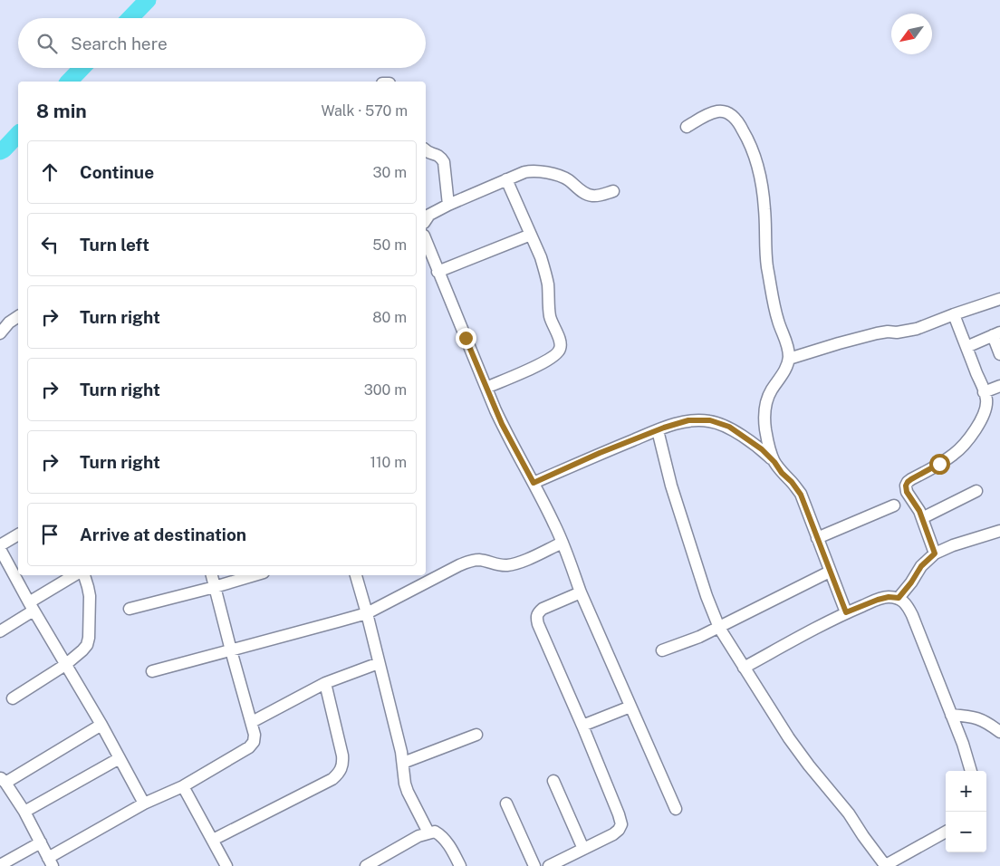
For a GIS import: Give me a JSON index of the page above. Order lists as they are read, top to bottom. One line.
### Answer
{"north":"bottom left","page":{"search":"Search here","heading":["8 min","Walk · 570 m"],"list":[["Continue","30 m"],["Turn left","50 m"],["Turn right","80 m"],["Turn right","300 m"],["Turn right","110 m"],"Arrive at destination"],"map_buttons":["+","−"]}}
